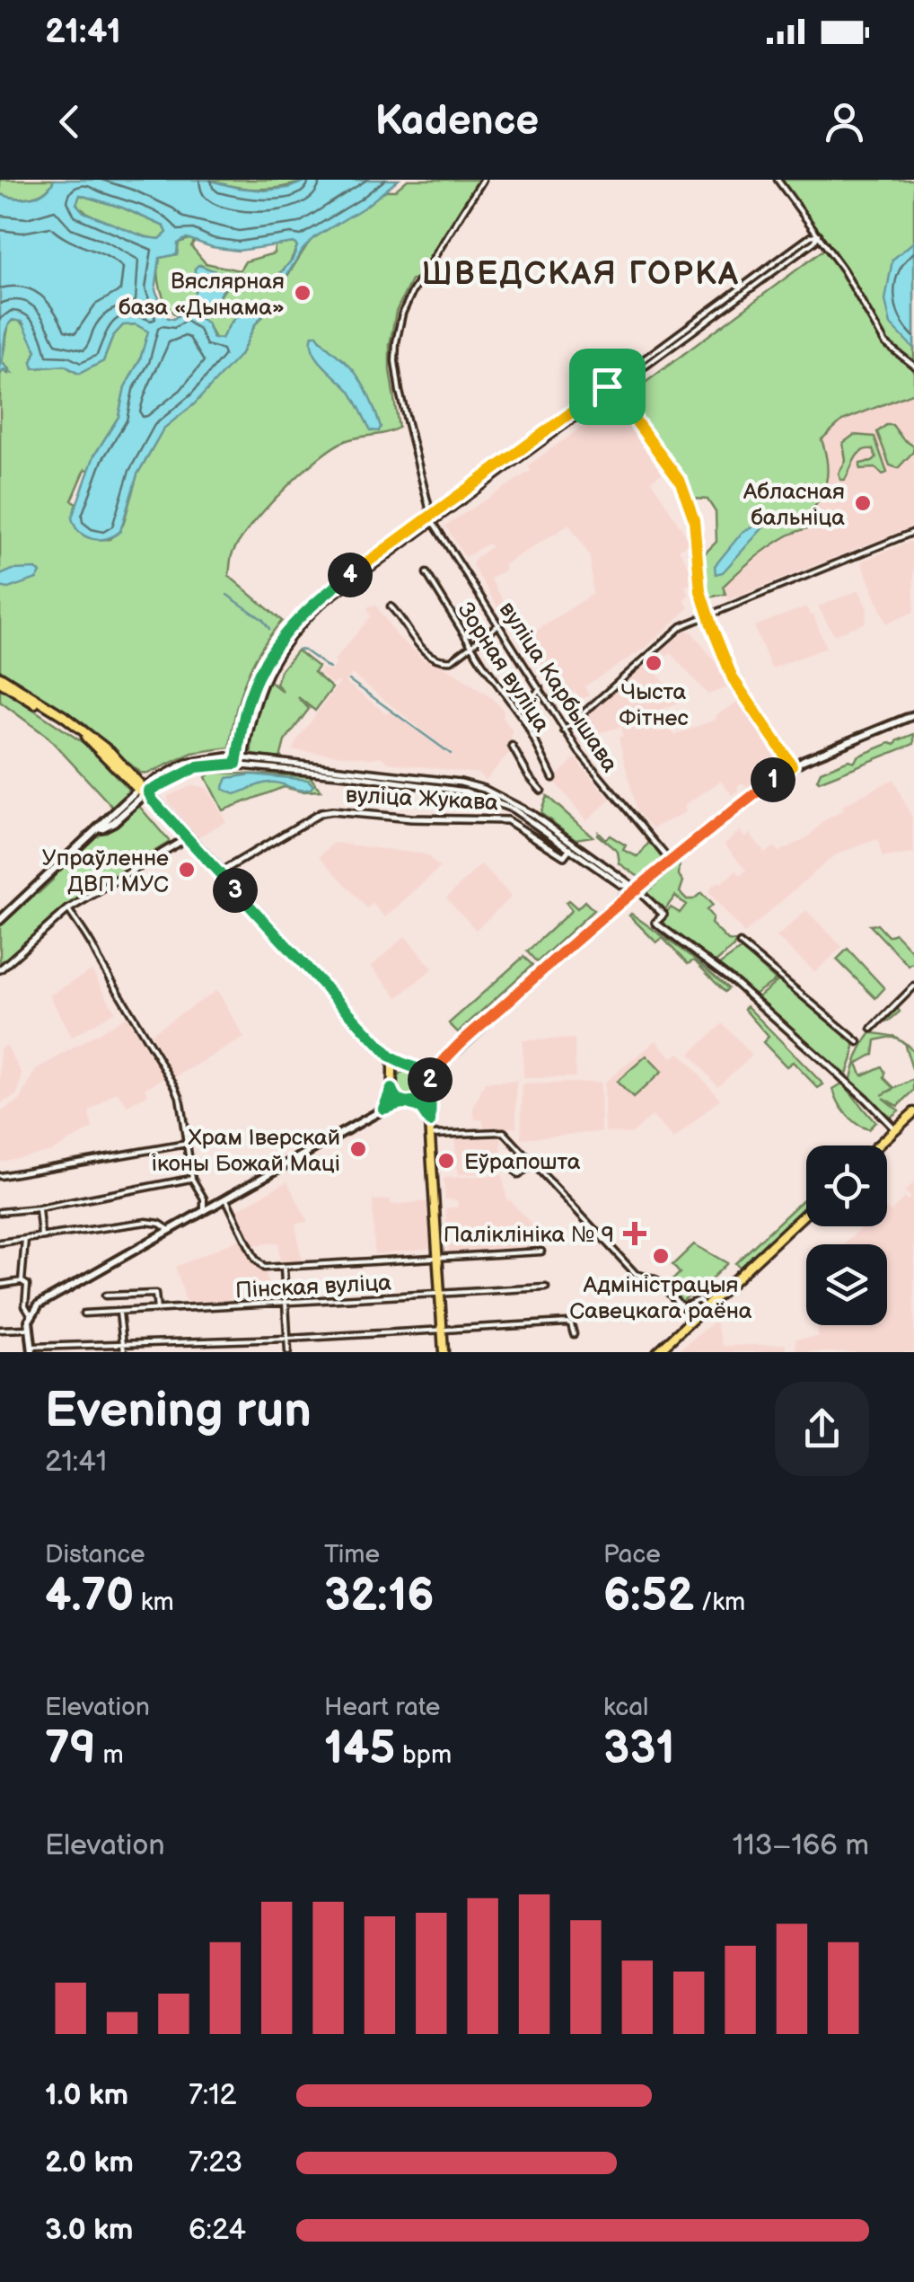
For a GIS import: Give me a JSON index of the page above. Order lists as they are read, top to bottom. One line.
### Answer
{"streets":{"street":["Зорная вуліца","вуліца Карбышава","вуліца Жукава","Пінская вуліца"]},"districts":["ШВЕДСКАЯ ГОРКА"],"places":{"other":["Вяслярная база «Дынама»","Абласная бальніца","Чыста Фітнес","Упраўленне ДВП МУС","Храм Іверскай іконы Божай Маці","Еўрапошта","Адміністрацыя Савецкага раёна"],"health":["Паліклініка № 9"]},"page":{"status":"21:41","header":"Kadence","pins":["4","1","3","2"],"heading":["Evening run","21:41"],"stats":[["Distance","4.70 km"],["Time","32:16"],["Pace","6:52 /km"],["Elevation","79 m"],["Heart rate","145 bpm"],["kcal","331"]],"chart":["Elevation","113–166 m"],"list":[{"name":"1.0 km","note":"7:12"},{"name":"2.0 km","note":"7:23"},{"name":"3.0 km","note":"6:24"}]}}
